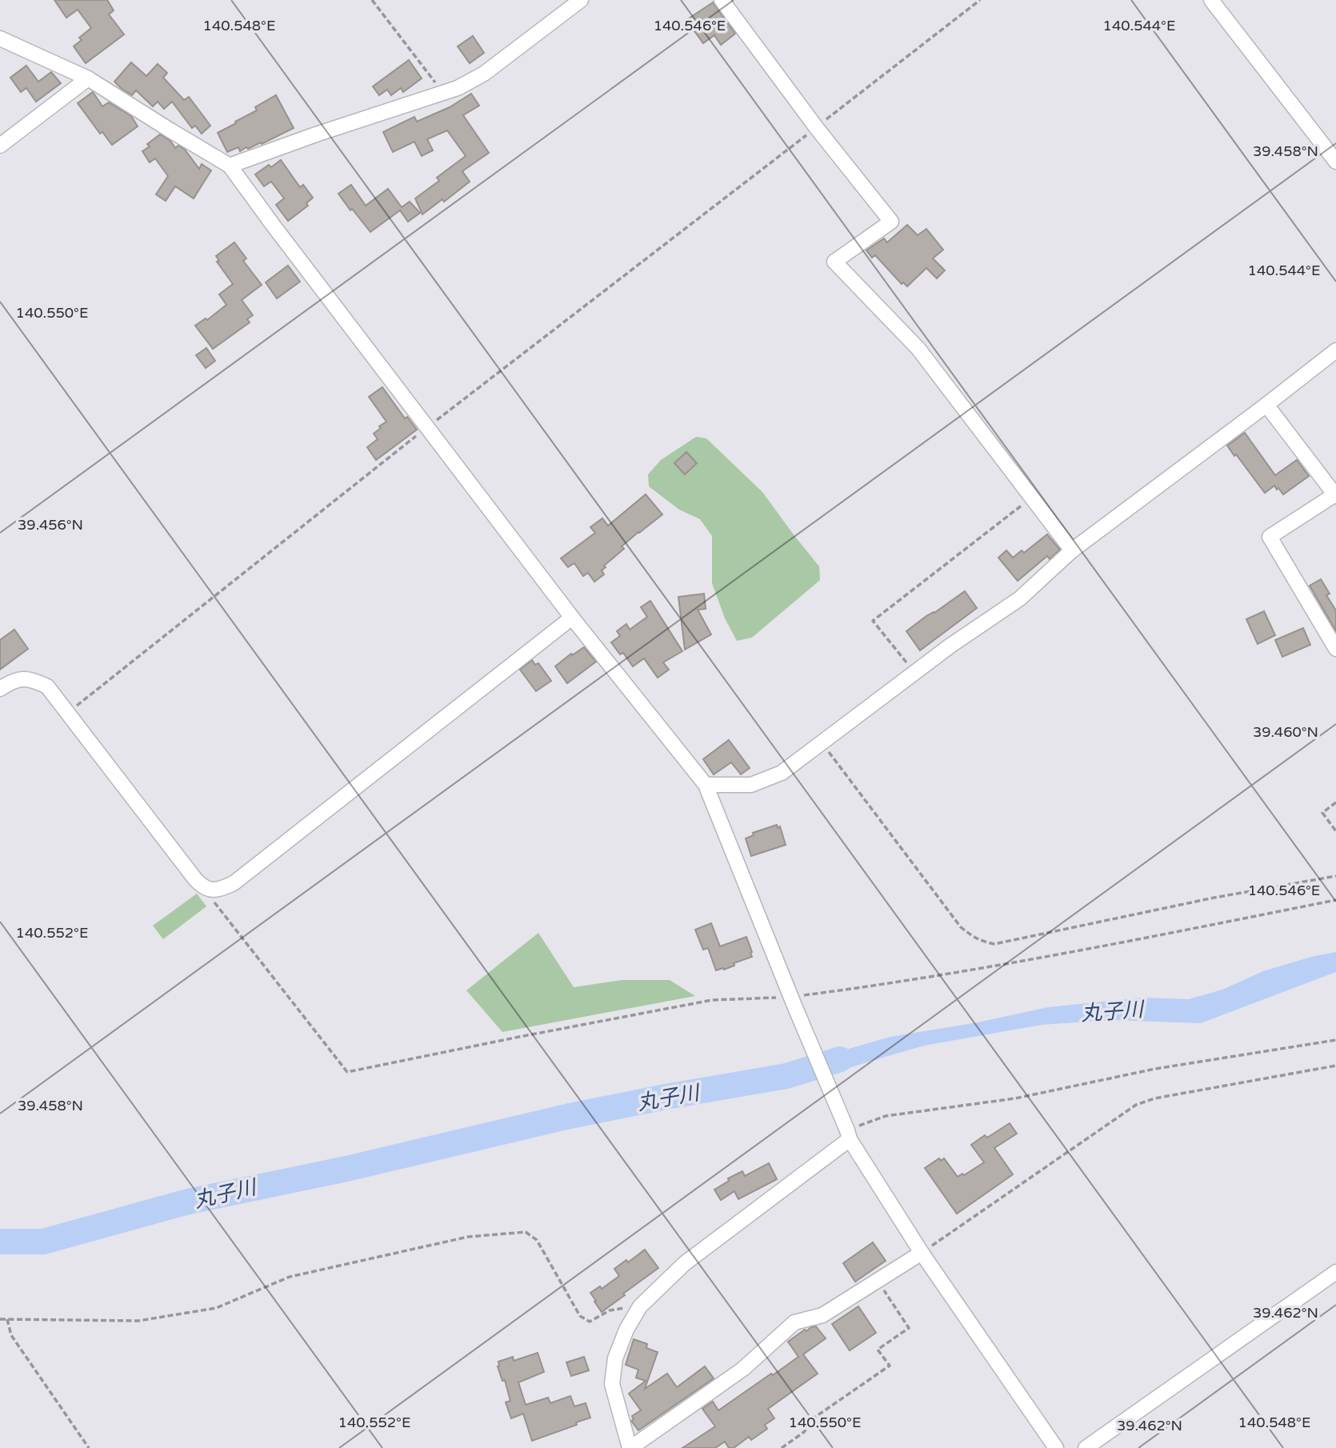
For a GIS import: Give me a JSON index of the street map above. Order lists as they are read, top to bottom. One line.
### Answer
{"water":["丸子川"],"coordinates":["140.548°E","140.546°E","140.544°E","39.458°N","140.550°E","39.456°N","39.460°N","140.552°E","39.462°N"]}
